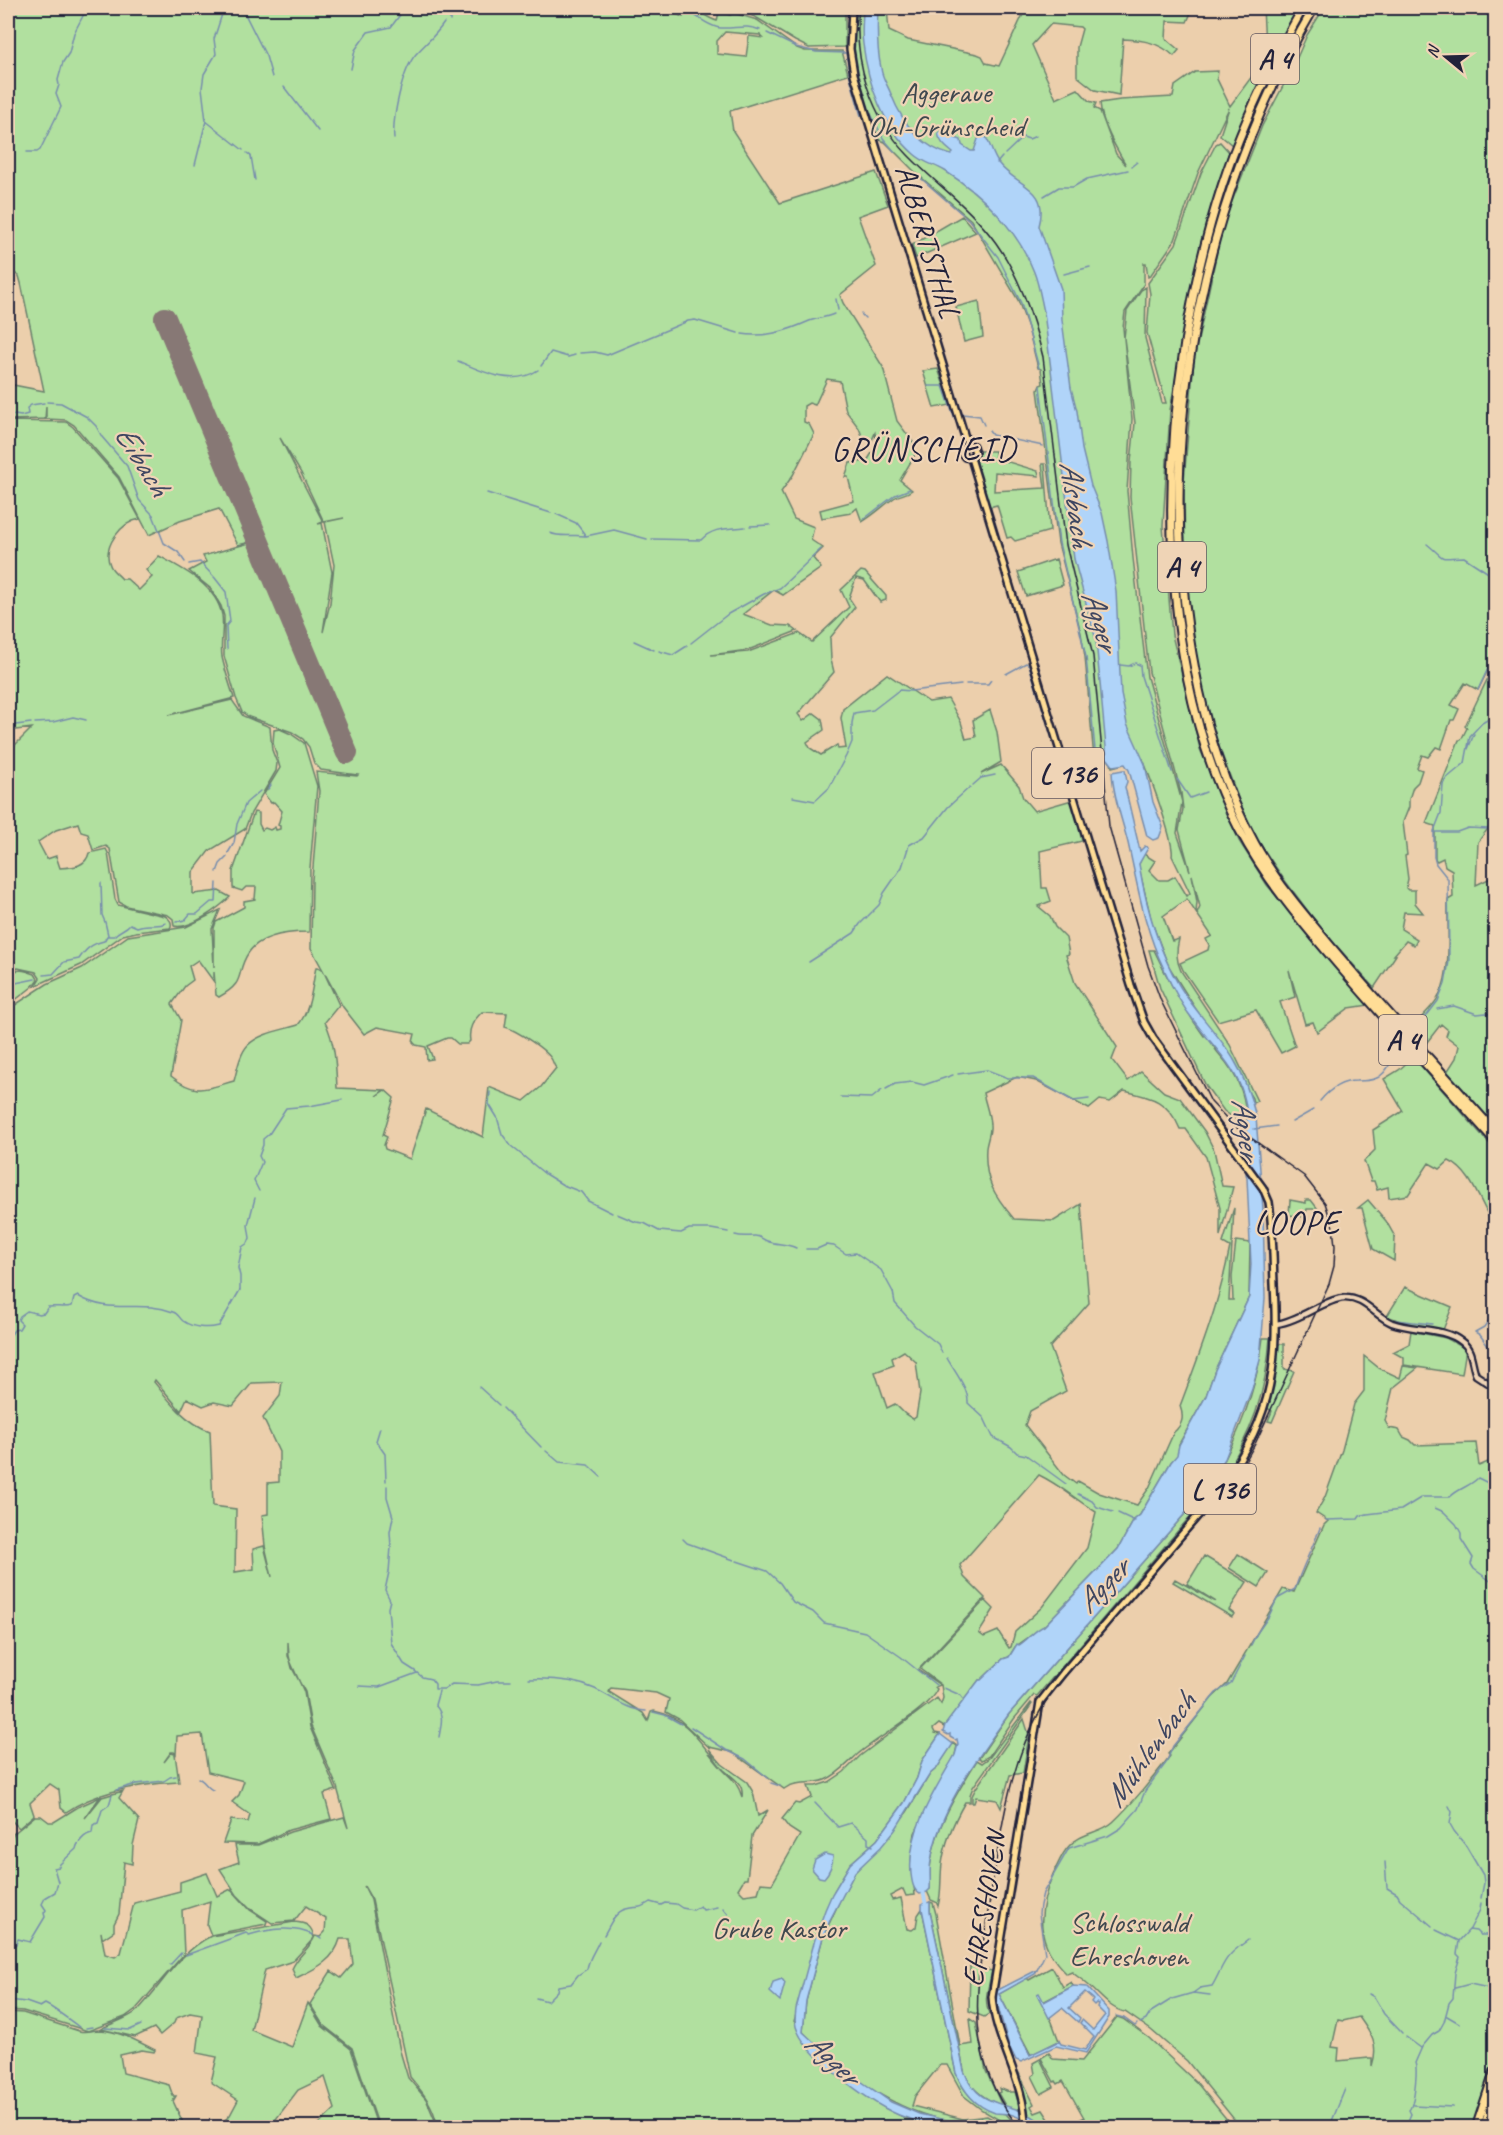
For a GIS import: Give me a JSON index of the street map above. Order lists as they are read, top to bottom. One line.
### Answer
{"streets":{"highway":["A 4"],"main road":["ALBERTSTHAL","L 136","EHRESHOVEN"]},"crossings":[["ALBERTSTHAL","L 136"],["L 136","EHRESHOVEN"]],"districts":["GRÜNSCHEID","LOOPE"],"water":["Eibach","Alsbach","Agger","Mühlenbach"],"parks":["Aggeraue Ohl-Grünscheid","Schlosswald Ehreshoven","Grube Kastor"],"north":"left"}
